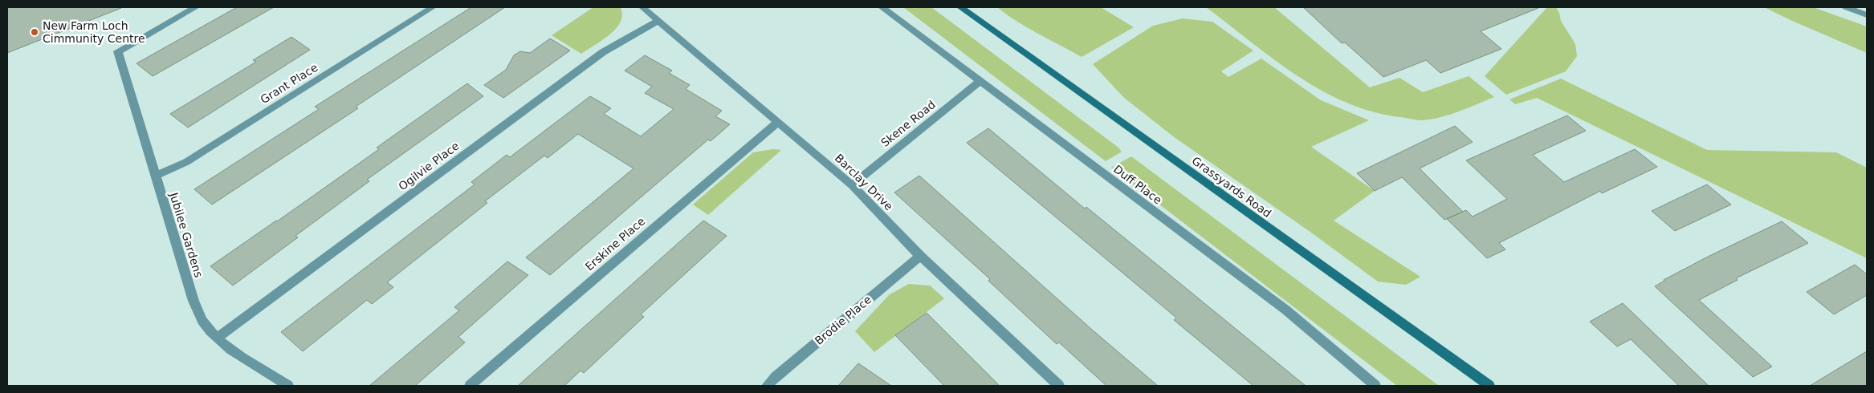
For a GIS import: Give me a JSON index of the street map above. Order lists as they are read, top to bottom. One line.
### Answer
{"streets":{"main road":["Grassyards Road"],"street":["Grant Place","Skene Road","Ogilvie Place","Barclay Drive","Duff Place","Jubilee Gardens","Erskine Place","Brodie Place"]},"crossings":[["Grant Place","Jubilee Gardens"],["Skene Road","Barclay Drive"],["Skene Road","Duff Place"],["Ogilvie Place","Barclay Drive"],["Ogilvie Place","Jubilee Gardens"],["Barclay Drive","Erskine Place"],["Barclay Drive","Brodie Place"]],"places":["New Farm Loch Cimmunity Centre"]}
